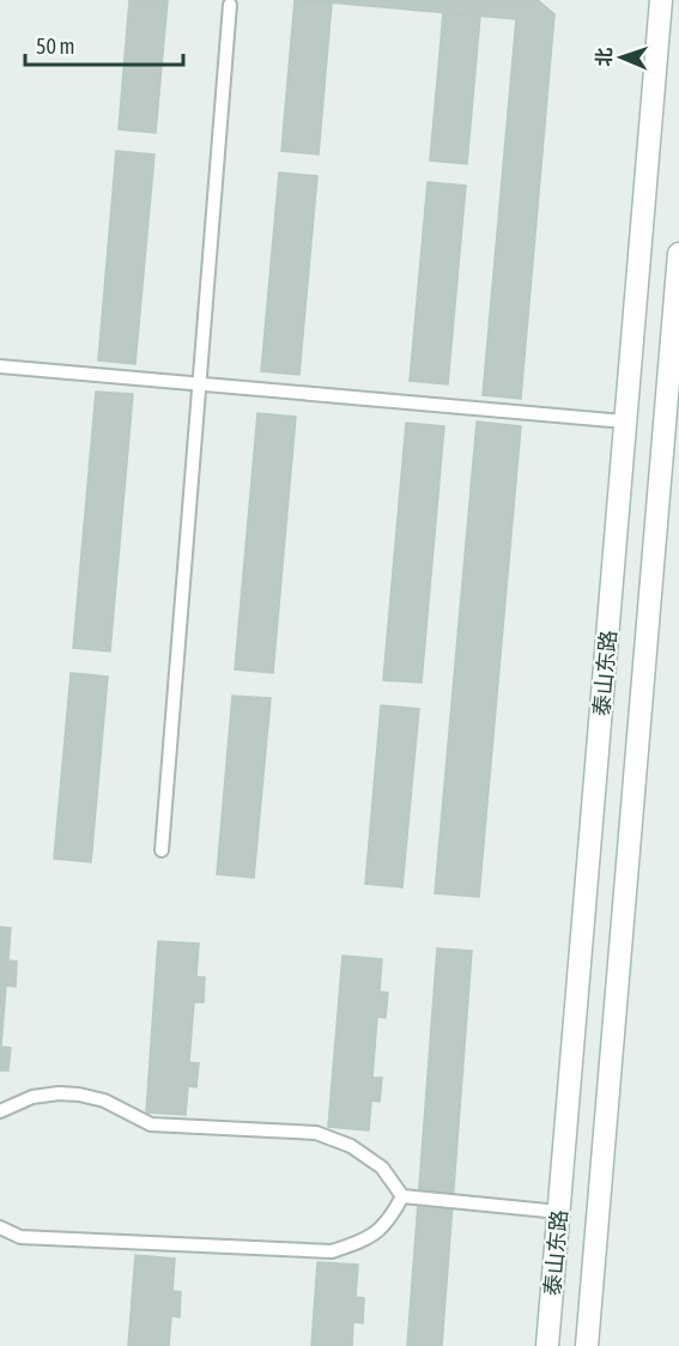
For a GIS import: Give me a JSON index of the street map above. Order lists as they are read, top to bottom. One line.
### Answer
{"streets":{"main road":["泰山东路"]},"scale_bar":"50 m","north":"left"}
